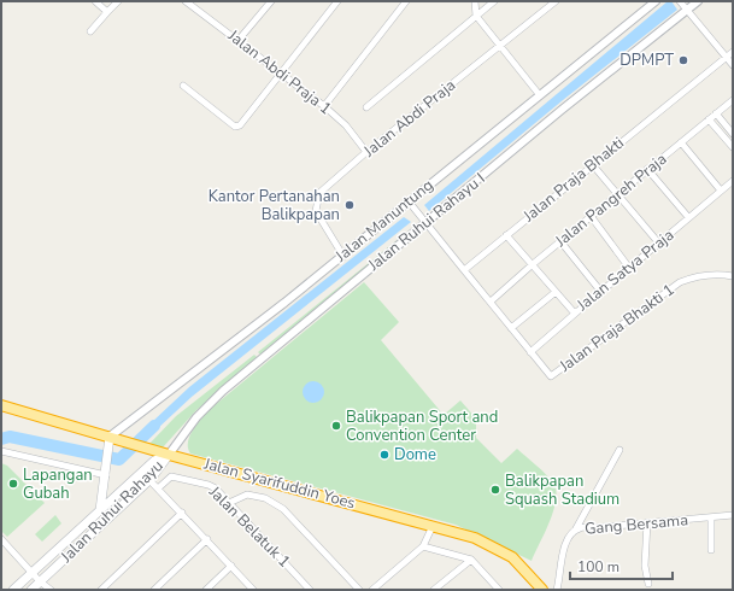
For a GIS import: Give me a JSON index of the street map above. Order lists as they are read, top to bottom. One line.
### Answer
{"streets":{"highway":["Jalan Syarifuddin Yoes"],"main road":["Jalan Ruhui Rahayu"],"street":["Jalan Abdi Praja 1","Jalan Abdi Praja","Jalan Praja Bhakti","Jalan Pangreh Praja","Jalan Manuntung","Jalan Ruhui Rahayu I","Jalan Satya Praja","Jalan Praja Bhakti 1","Gang Bersama","Jalan Belatuk 1"]},"crossings":[["Jalan Abdi Praja 1","Jalan Abdi Praja"],["Jalan Abdi Praja","Jalan Manuntung"],["Jalan Praja Bhakti","Jalan Satya Praja"],["Jalan Praja Bhakti","Jalan Praja Bhakti 1"],["Jalan Pangreh Praja","Jalan Satya Praja"],["Jalan Pangreh Praja","Jalan Praja Bhakti 1"],["Jalan Manuntung","Jalan Syarifuddin Yoes"],["Jalan Manuntung","Jalan Ruhui Rahayu"],["Jalan Ruhui Rahayu I","Jalan Syarifuddin Yoes"],["Jalan Ruhui Rahayu I","Jalan Ruhui Rahayu"],["Jalan Syarifuddin Yoes","Jalan Ruhui Rahayu"]],"places":["DPMPT","Kantor Pertanahan Balikpapan","Balikpapan Sport and Convention Center","Dome","Lapangan Gubah","Balikpapan Squash Stadium"],"scale_bar":"100 m"}
